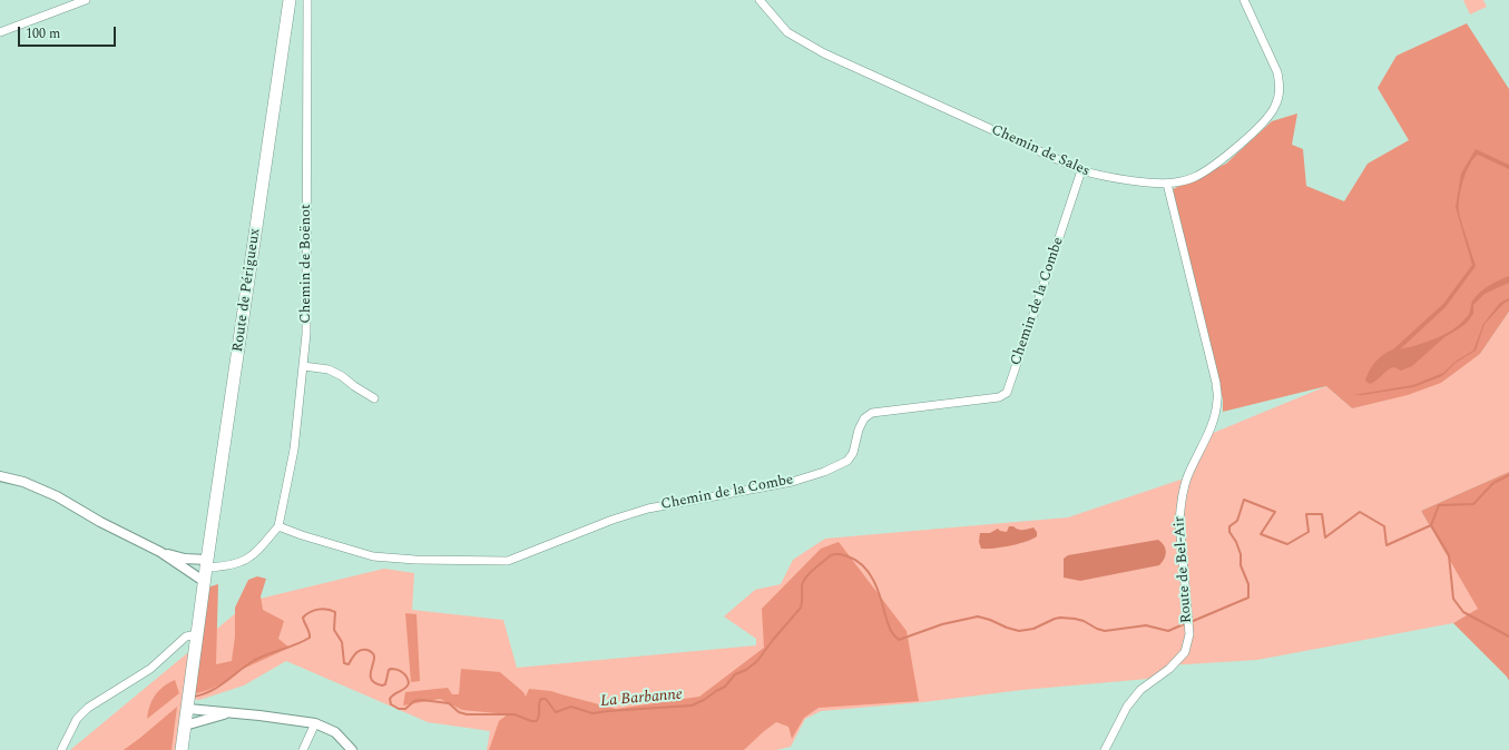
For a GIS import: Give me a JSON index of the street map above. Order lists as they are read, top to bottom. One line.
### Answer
{"streets":{"main road":["Route de Périgueux"],"street":["Chemin de Sales","Chemin de Boënot","Chemin de la Combe","Route de Bel-Air"]},"crossings":[["Chemin de Sales","Chemin de la Combe"],["Chemin de Sales","Route de Bel-Air"],["Chemin de Boënot","Chemin de la Combe"]],"water":["La Barbanne"],"scale_bar":"100 m"}
